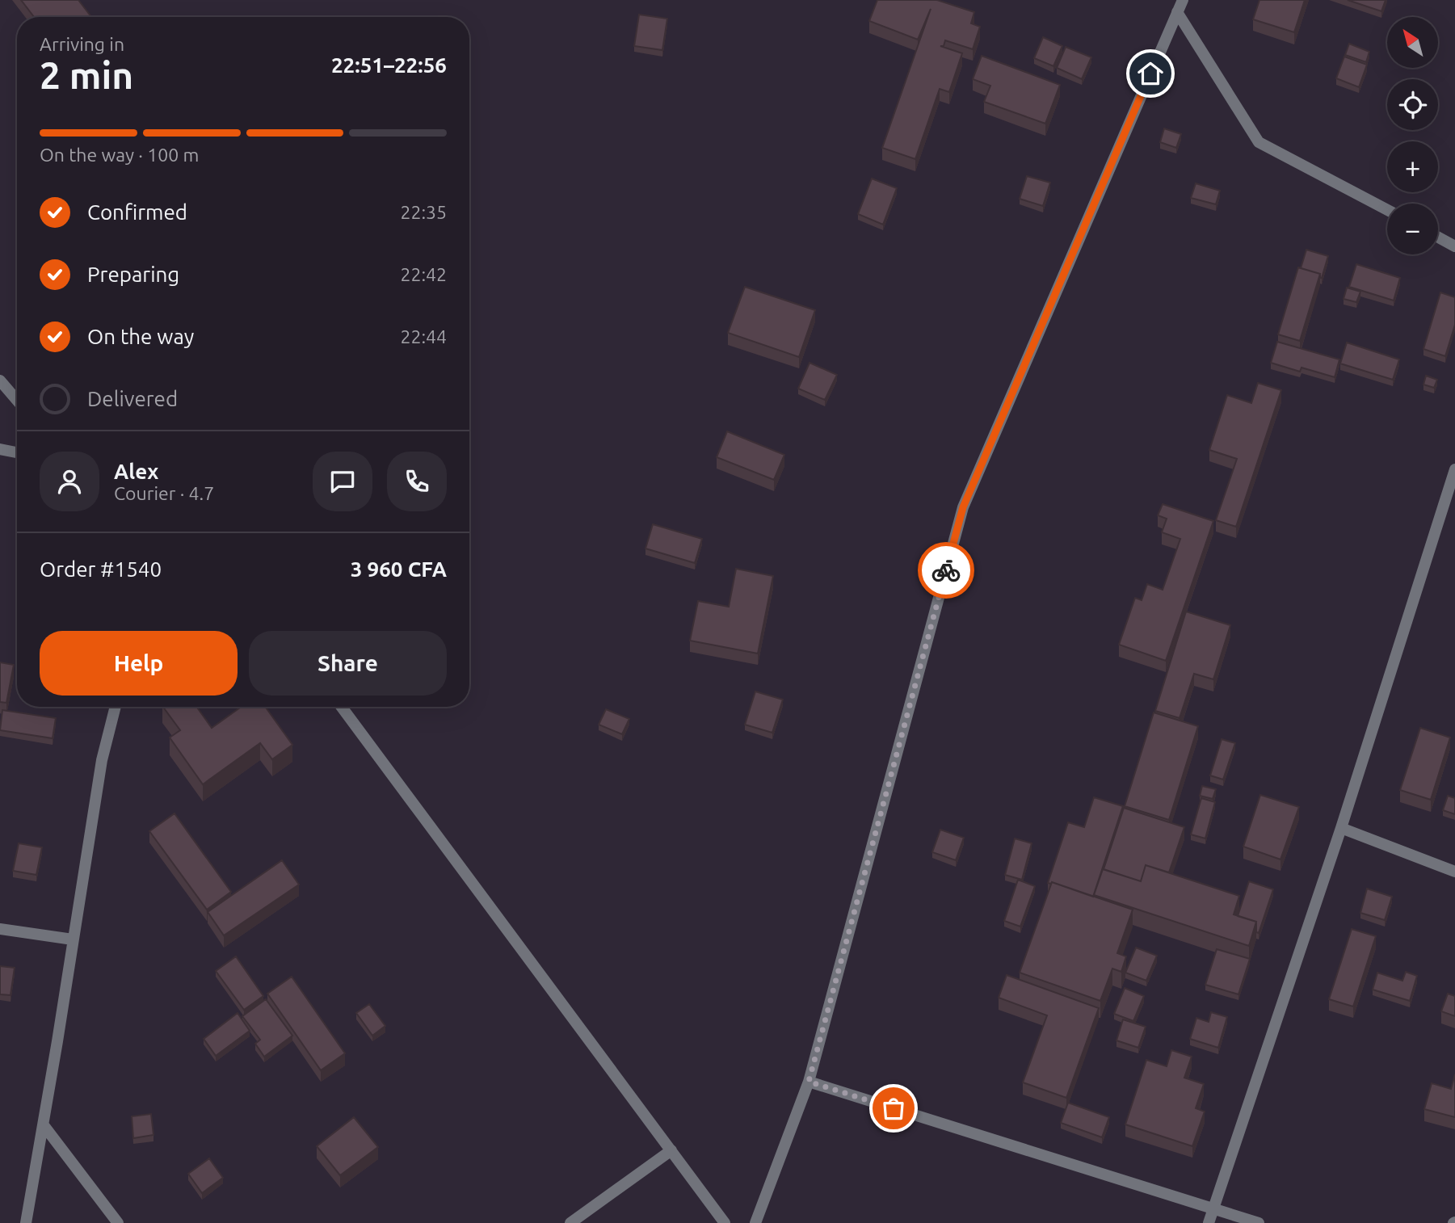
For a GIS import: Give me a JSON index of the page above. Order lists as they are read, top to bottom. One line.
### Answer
{"north":"top left","page":{"map_buttons":["+","−"],"heading":["2 min","Arriving in","22:51–22:56"],"panel":["Alex","Courier · 4.7","Order #1540","3 960 CFA"],"bar":"On the way · 100 m","list":[["Confirmed","22:35"],["Preparing","22:42"],["On the way","22:44"],"Delivered"],"buttons":["Help","Share"]}}
